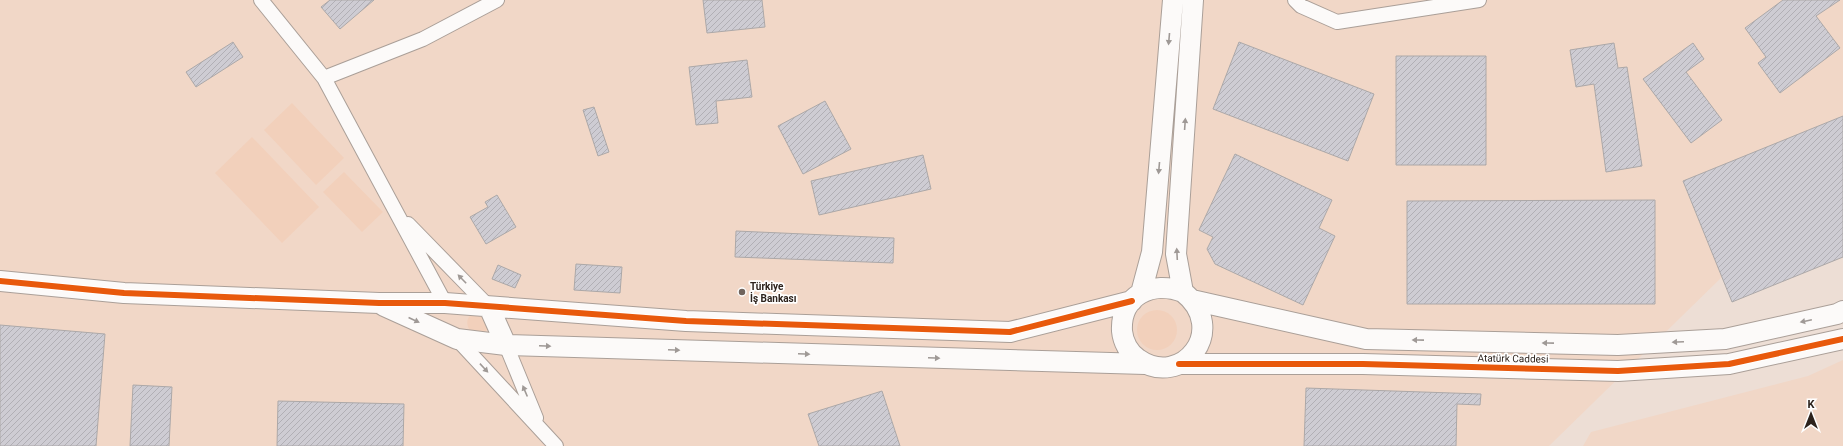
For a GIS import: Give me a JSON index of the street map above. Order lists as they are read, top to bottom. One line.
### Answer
{"streets":{"street":["Atatürk Caddesi"]},"places":["Türkiye İş Bankası"],"north":"top"}
